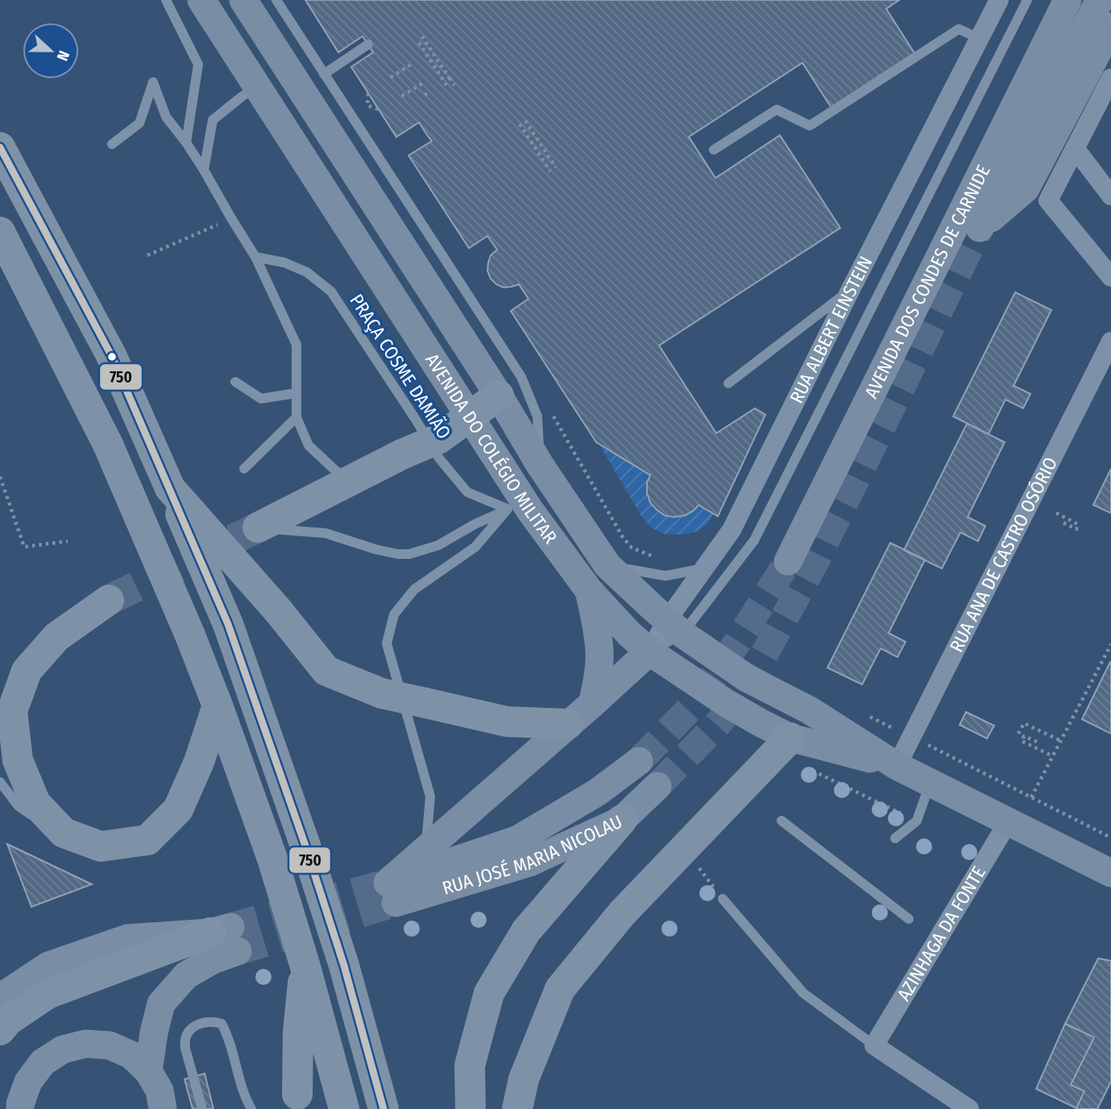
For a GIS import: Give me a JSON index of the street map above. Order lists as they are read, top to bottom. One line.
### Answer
{"streets":{"main road":["AVENIDA DOS CONDES DE CARNIDE","AVENIDA DO COLÉGIO MILITAR","RUA JOSÉ MARIA NICOLAU"],"street":["RUA ALBERT EINSTEIN","RUA ANA DE CASTRO OSÓRIO","AZINHAGA DA FONTE"],"lane":["PRAÇA COSME DAMIÃO"]},"crossings":[["RUA ALBERT EINSTEIN","AVENIDA DO COLÉGIO MILITAR"],["AVENIDA DO COLÉGIO MILITAR","RUA ANA DE CASTRO OSÓRIO"],["AVENIDA DO COLÉGIO MILITAR","AZINHAGA DA FONTE"]],"lines":["transit line 750"],"north":"right"}
